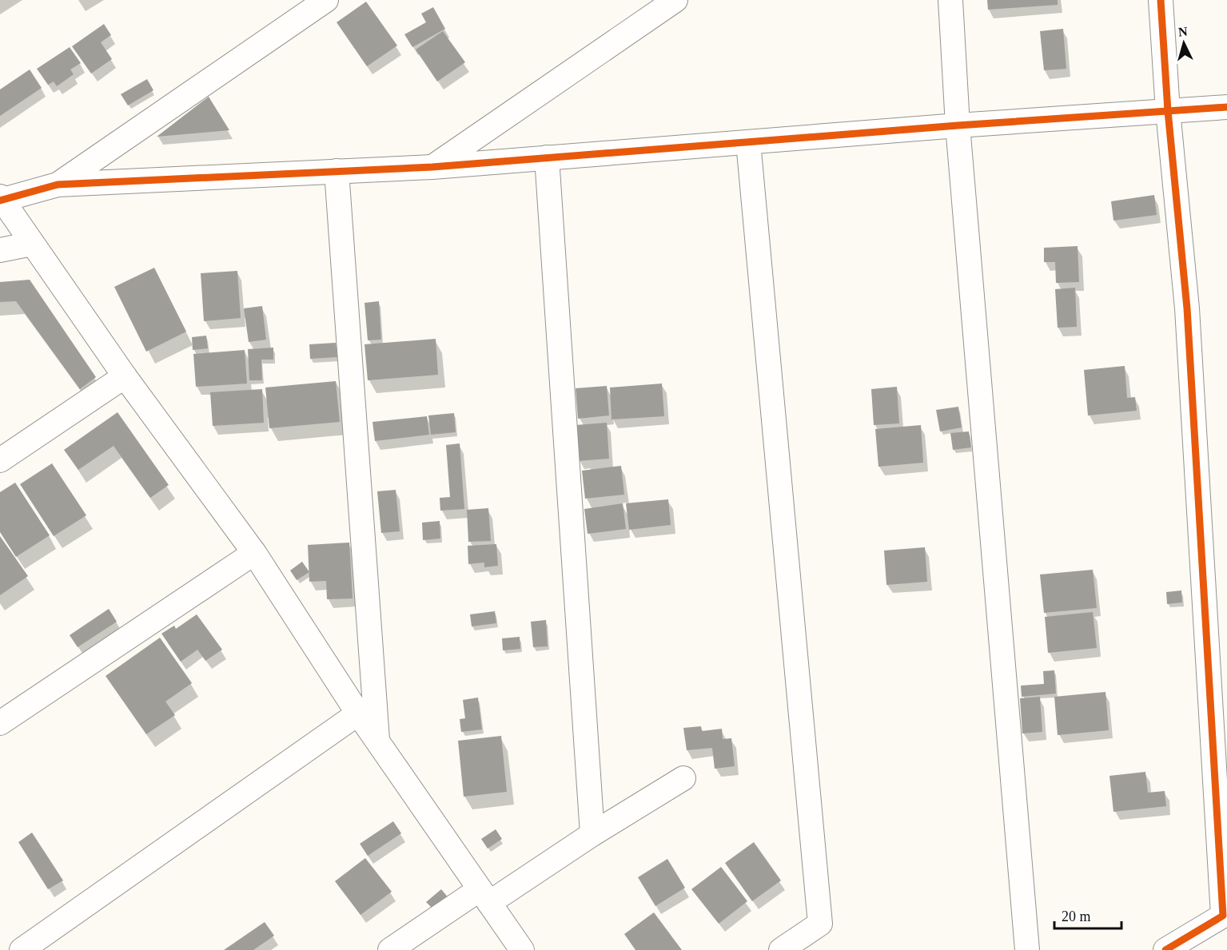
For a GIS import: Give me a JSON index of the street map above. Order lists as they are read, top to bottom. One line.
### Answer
{"scale_bar":"20 m","north":"top"}
